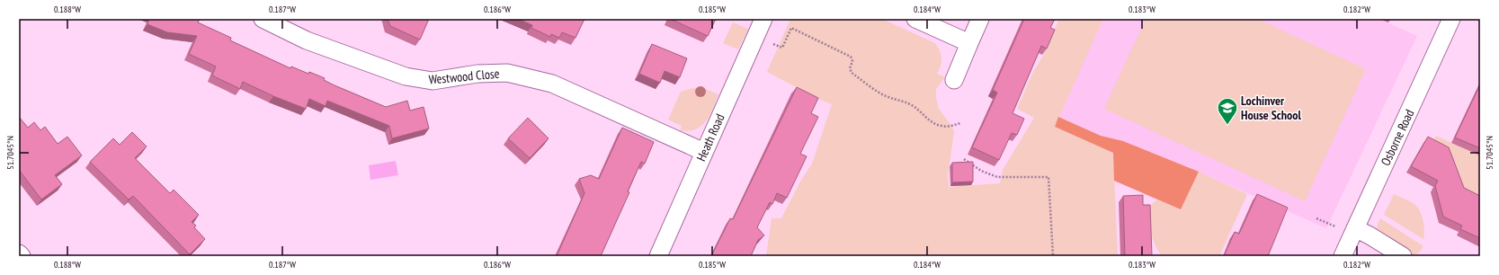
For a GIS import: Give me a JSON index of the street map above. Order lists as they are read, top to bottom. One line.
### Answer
{"streets":{"street":["Westwood Close","Heath Road","Osborne Road"]},"crossings":[["Westwood Close","Heath Road"]],"places":{"school or university":["Lochinver House School"]},"coordinates":["0.188°W","0.187°W","0.186°W","0.185°W","0.184°W","0.183°W","0.182°W","51.7045°N"]}
